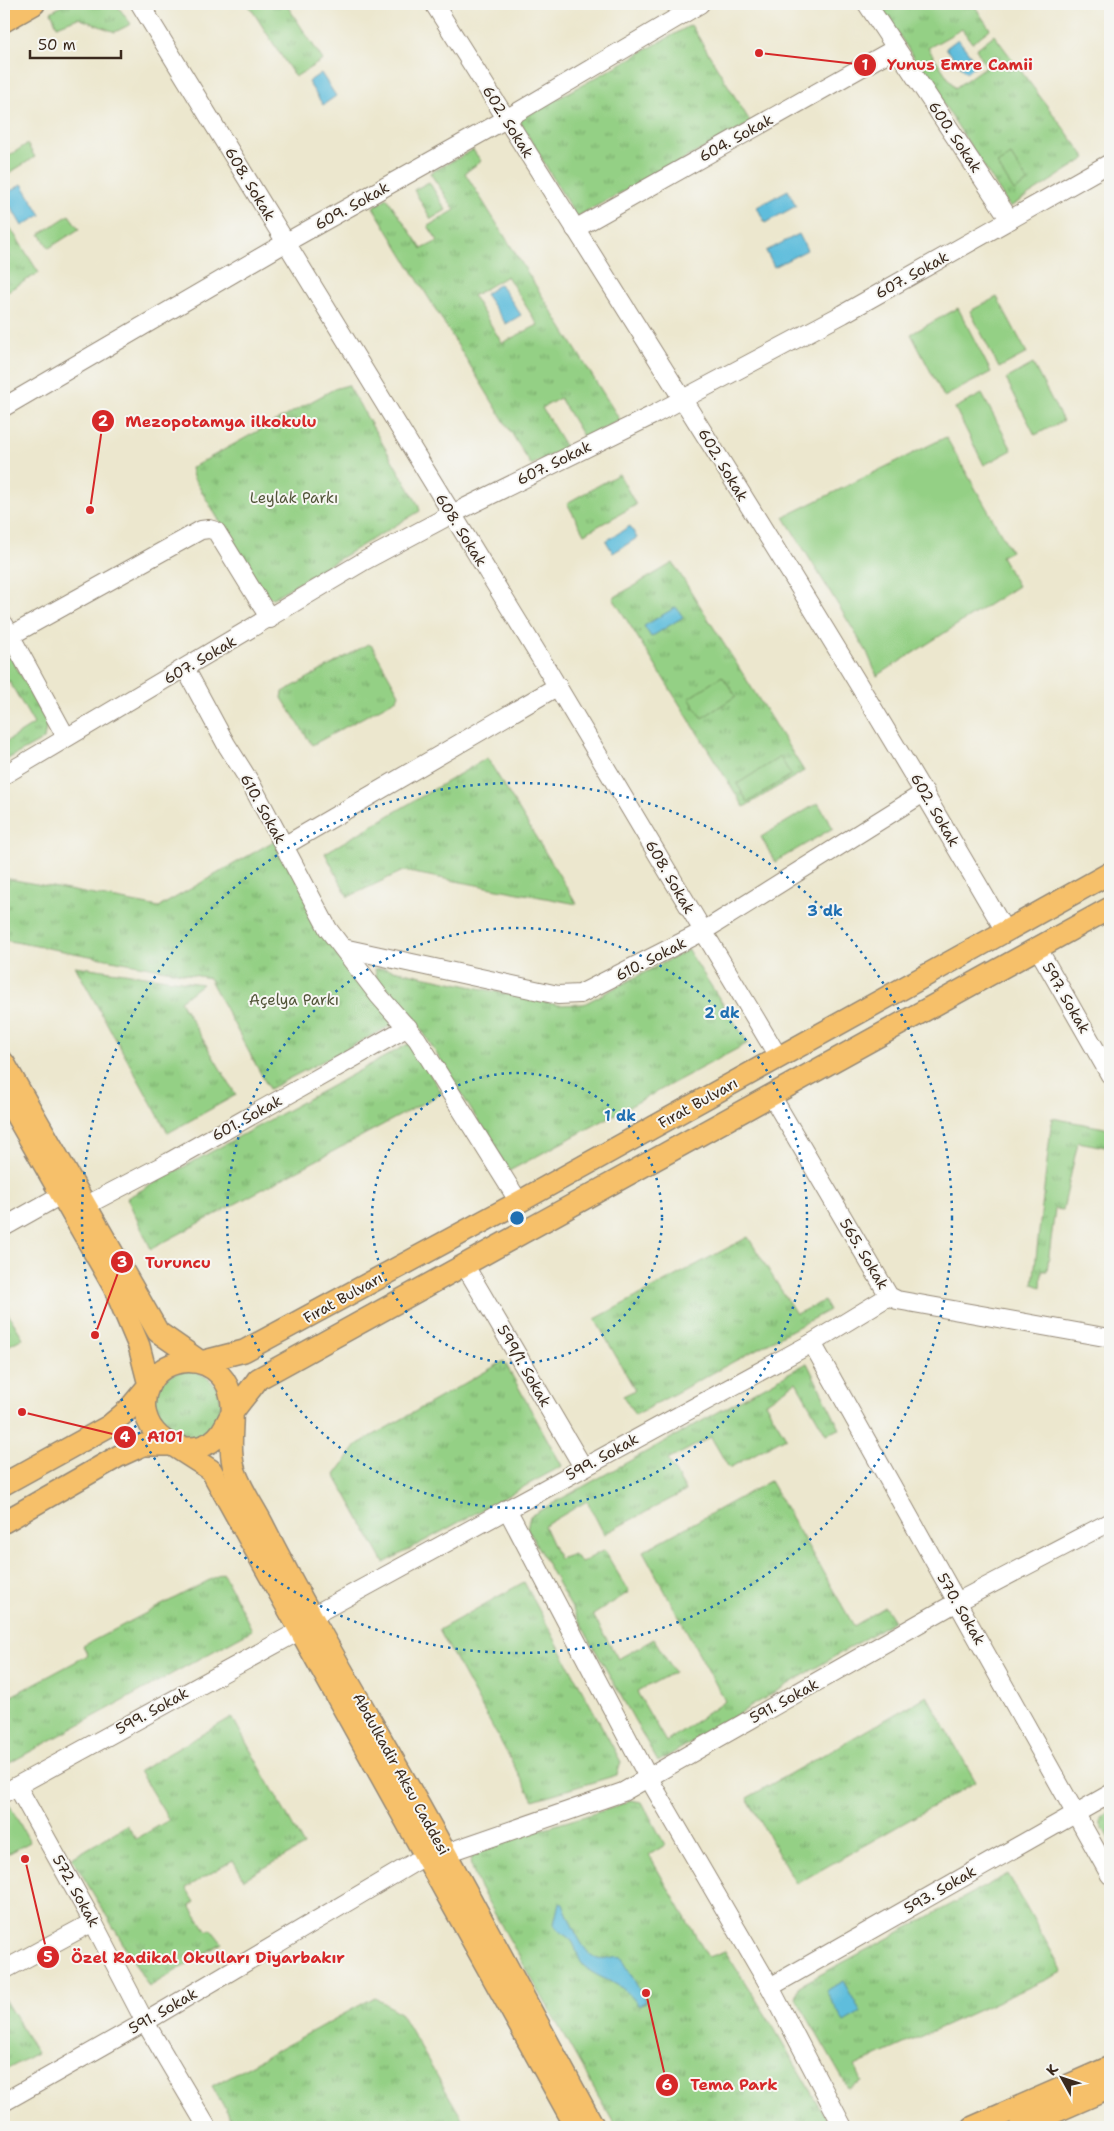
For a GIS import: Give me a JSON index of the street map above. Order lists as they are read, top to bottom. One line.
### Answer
{"streets":{"main road":["Fırat Bulvarı","Abdulkadir Aksu Caddesi"],"street":["602. Sokak","600. Sokak","604. Sokak","608. Sokak","609. Sokak","607. Sokak","610. Sokak","597. Sokak","601. Sokak","565. Sokak","599/1. Sokak","599. Sokak","570. Sokak","591. Sokak","593. Sokak","572. Sokak"]},"crossings":[["602. Sokak","604. Sokak"],["602. Sokak","609. Sokak"],["602. Sokak","607. Sokak"],["602. Sokak","610. Sokak"],["602. Sokak","Fırat Bulvarı"],["600. Sokak","604. Sokak"],["600. Sokak","607. Sokak"],["608. Sokak","609. Sokak"],["608. Sokak","607. Sokak"],["608. Sokak","610. Sokak"],["608. Sokak","Fırat Bulvarı"],["607. Sokak","610. Sokak"],["610. Sokak","Fırat Bulvarı"],["610. Sokak","601. Sokak"],["597. Sokak","Fırat Bulvarı"],["Fırat Bulvarı","565. Sokak"],["Fırat Bulvarı","599/1. Sokak"],["Fırat Bulvarı","Abdulkadir Aksu Caddesi"],["565. Sokak","599. Sokak"],["599/1. Sokak","599. Sokak"],["599. Sokak","570. Sokak"],["599. Sokak","Abdulkadir Aksu Caddesi"],["599. Sokak","572. Sokak"],["570. Sokak","591. Sokak"],["570. Sokak","593. Sokak"],["591. Sokak","Abdulkadir Aksu Caddesi"],["591. Sokak","572. Sokak"]],"parks":["Leylak Parkı","Açelya Parkı"],"places":["Yunus Emre Camii","Mezopotamya ilkokulu","Turuncu","A101","Özel Radikal Okulları Diyarbakır","Tema Park"],"scale_bar":"50 m","north":"top left","rings":["3 dk","2 dk","1 dk"]}
